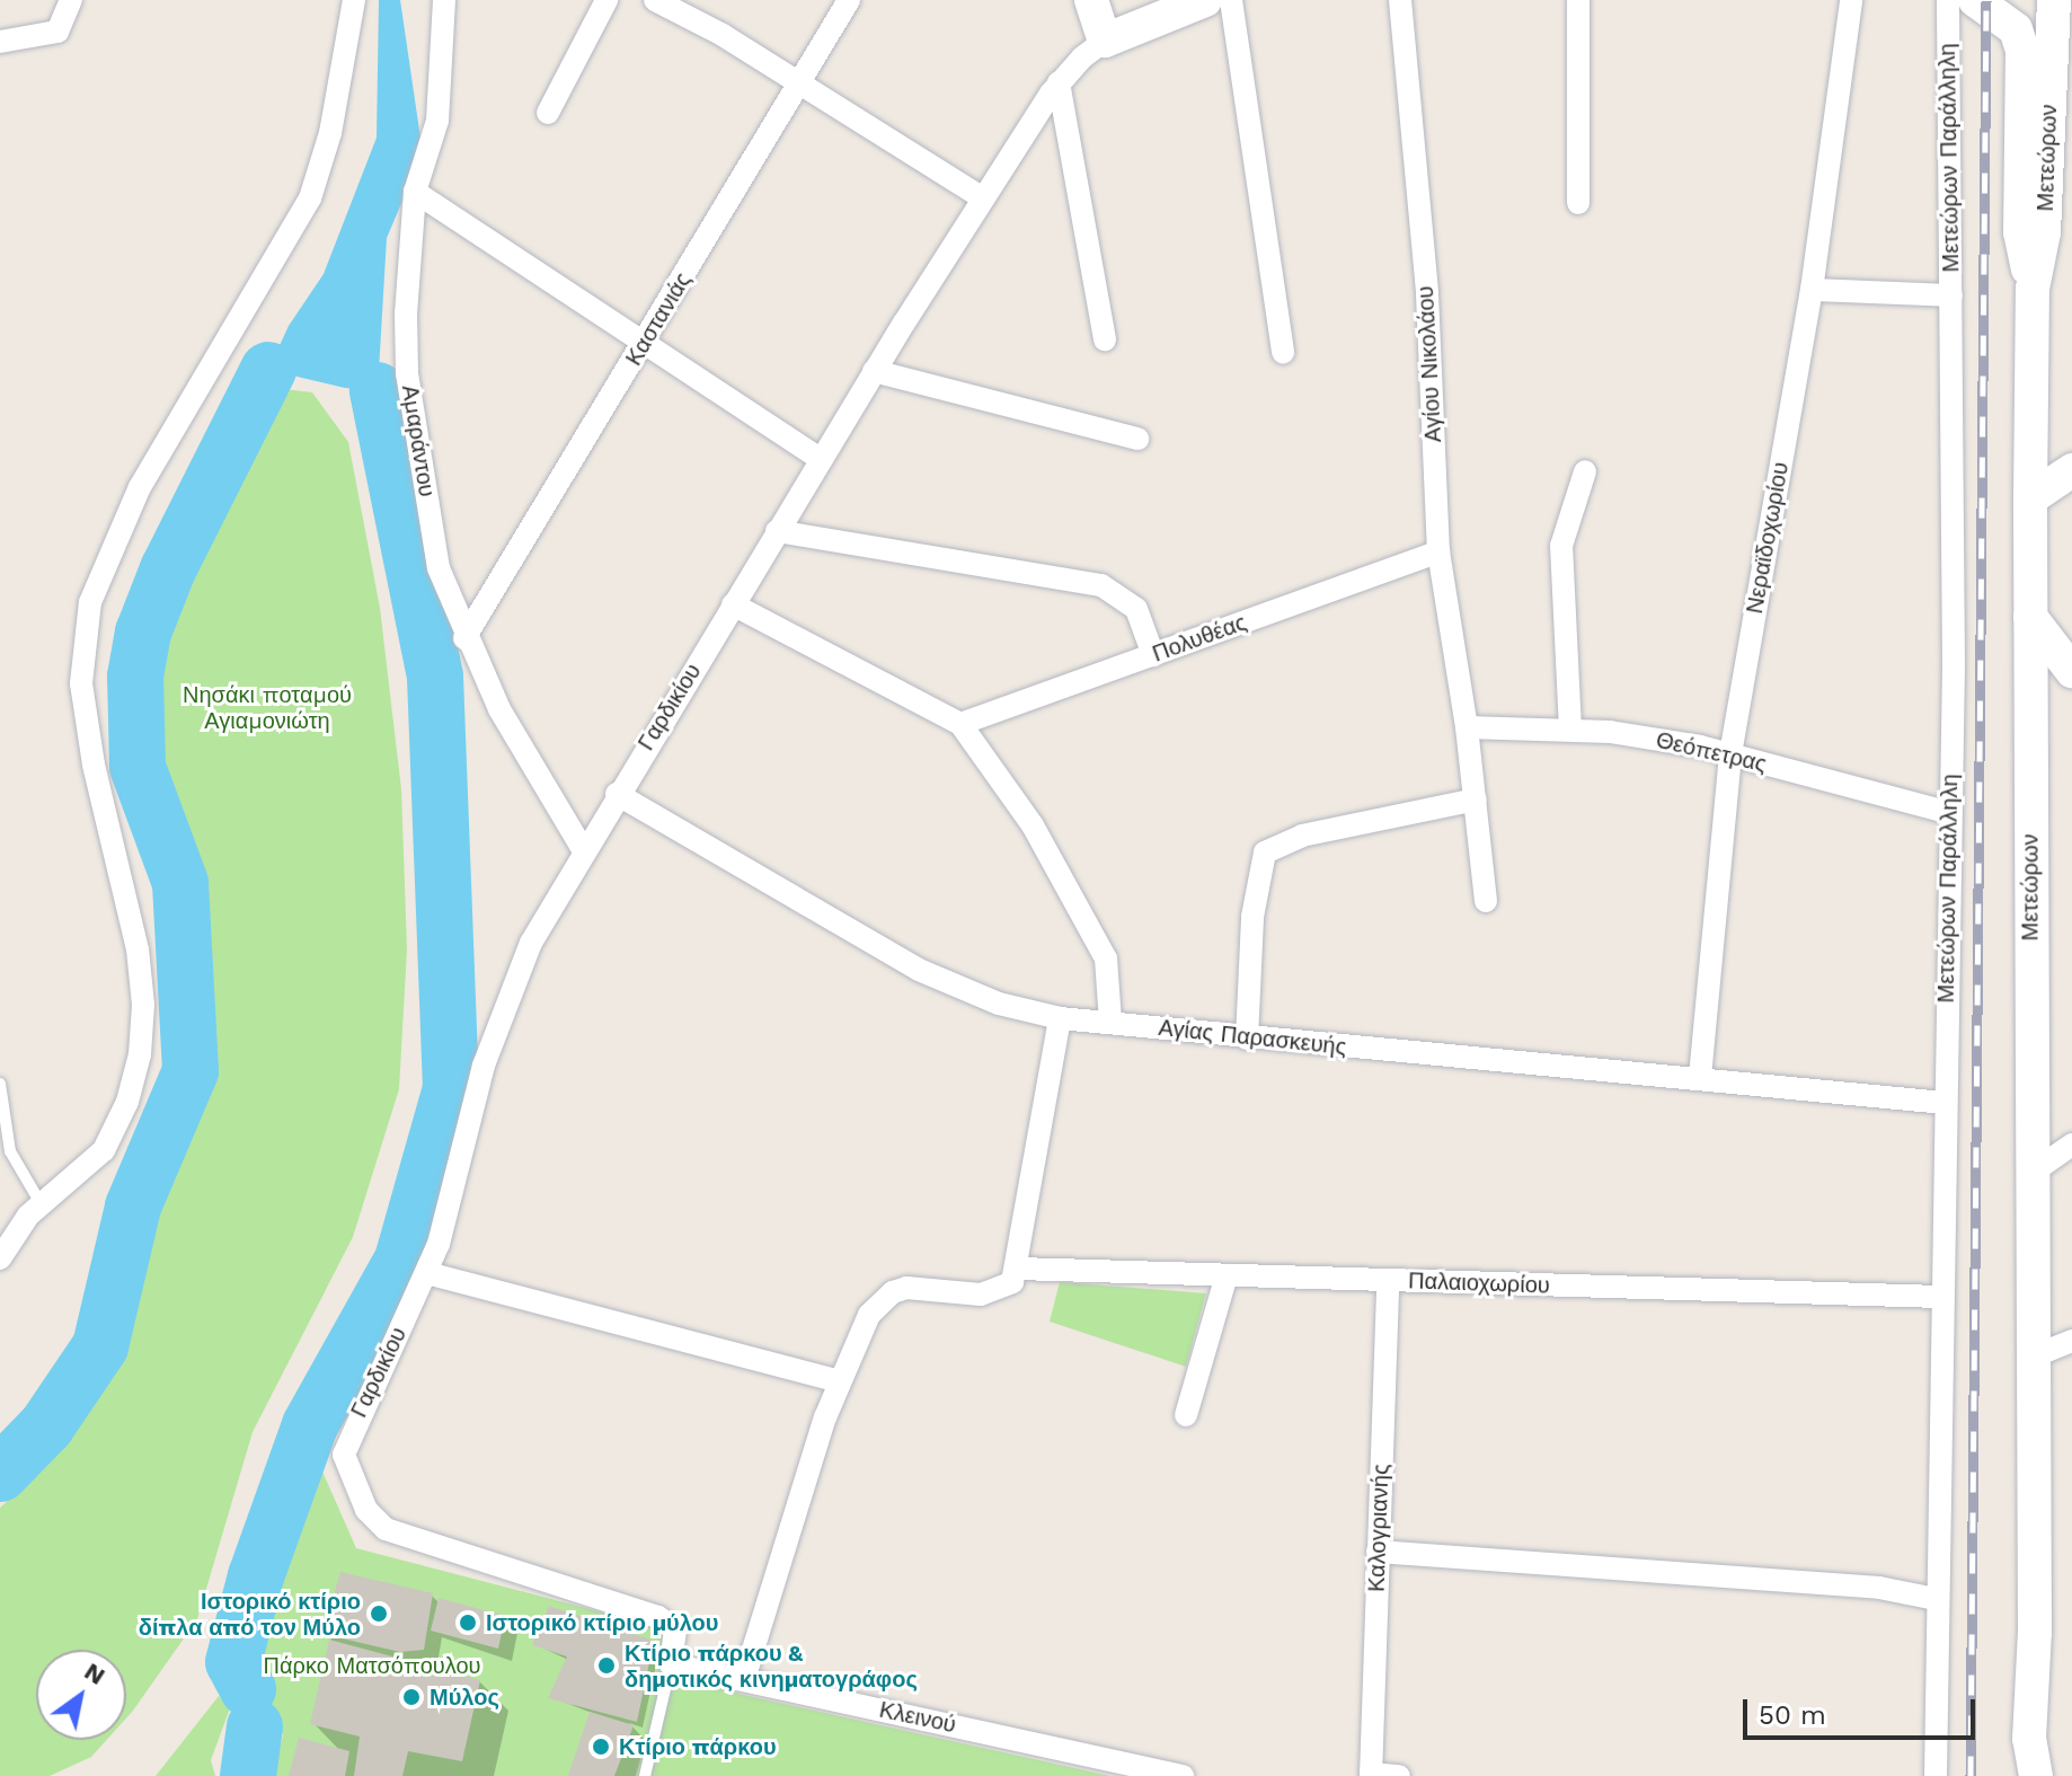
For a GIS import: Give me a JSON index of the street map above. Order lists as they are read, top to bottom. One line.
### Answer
{"streets":{"main road":["Μετεώρων","Γαρδικίου"],"street":["Μετεώρων Παράλληλη","Καστανιάς","Αγίου Νικολάου","Αμαράντου","Νεραϊδοχωρίου","Πολυθέας","Θεόπετρας","Αγίας Παρασκευής","Παλαιοχωρίου","Καλογριανής","Κλεινού"]},"crossings":[["Μετεώρων Παράλληλη","Θεόπετρας"],["Μετεώρων Παράλληλη","Αγίας Παρασκευής"],["Μετεώρων Παράλληλη","Παλαιοχωρίου"],["Καστανιάς","Αμαράντου"],["Αγίου Νικολάου","Πολυθέας"],["Αγίου Νικολάου","Θεόπετρας"],["Αμαράντου","Γαρδικίου"],["Νεραϊδοχωρίου","Θεόπετρας"],["Νεραϊδοχωρίου","Αγίας Παρασκευής"],["Γαρδικίου","Αγίας Παρασκευής"],["Γαρδικίου","Κλεινού"],["Παλαιοχωρίου","Καλογριανής"]],"parks":["Νησάκι ποταμού Αγιαμονιώτη","Πάρκο Ματσόπουλου"],"places":["Ιστορικό κτίριο δίπλα από τον Μύλο","Ιστορικό κτίριο μύλου","Κτίριο πάρκου & δημοτικός κινηματογράφος","Μύλος","Κτίριο πάρκου"],"scale_bar":"50 m","north":"top right"}
